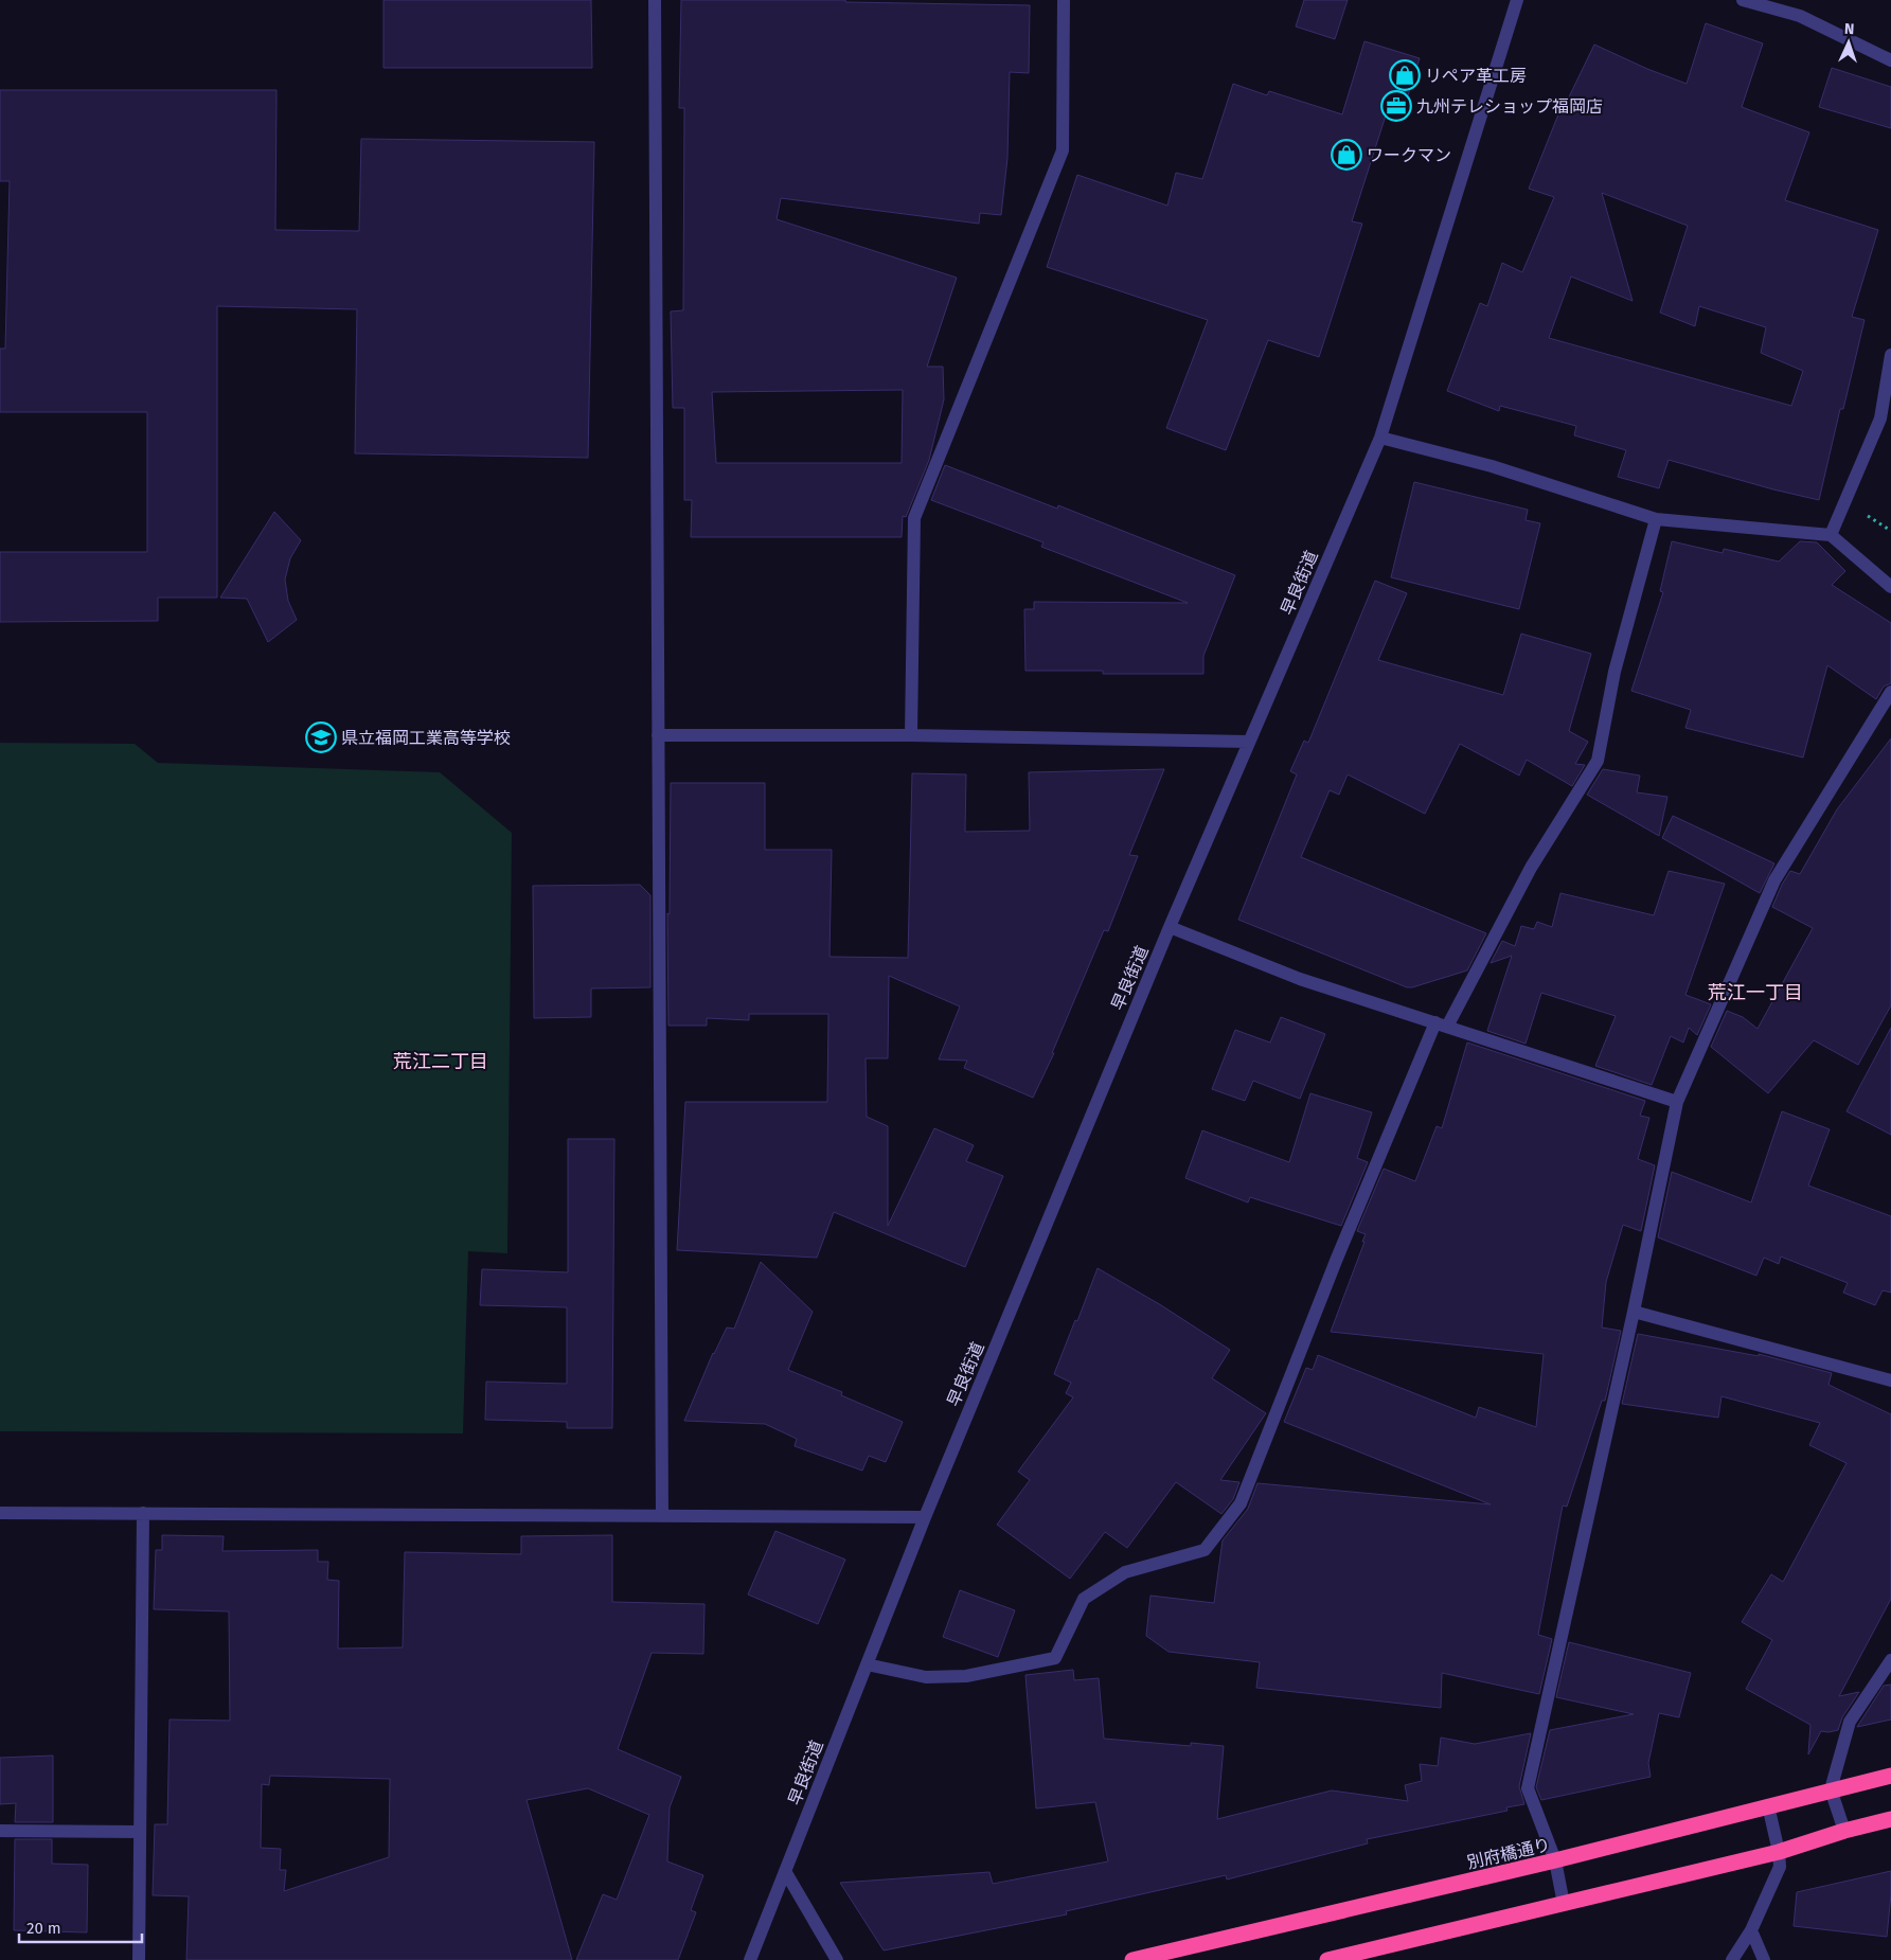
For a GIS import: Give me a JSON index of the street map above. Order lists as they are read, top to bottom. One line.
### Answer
{"streets":{"highway":["別府橋通り"],"street":["早良街道"]},"districts":["荒江一丁目","荒江二丁目"],"places":{"shop":["リペア革工房","ワークマン"],"office":["九州テレショップ福岡店"],"school or university":["県立福岡工業高等学校"]},"scale_bar":"20 m","north":"top"}
